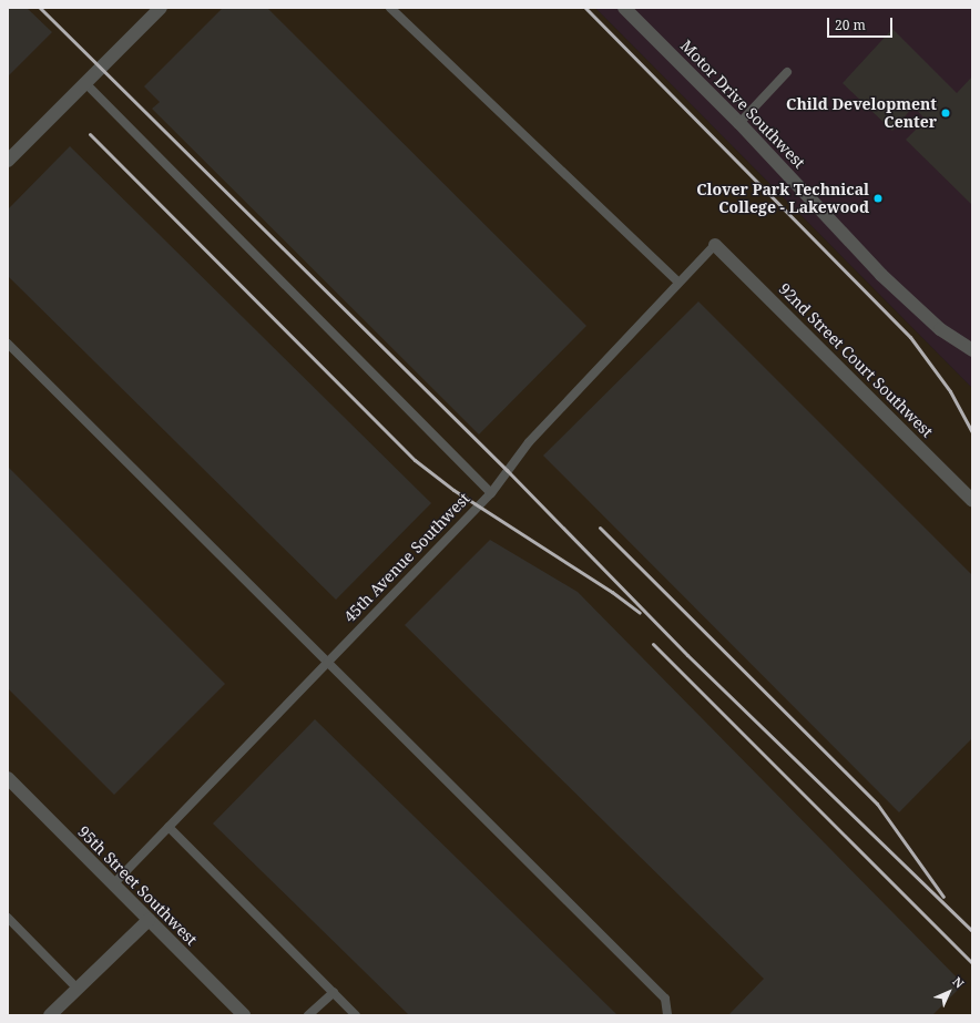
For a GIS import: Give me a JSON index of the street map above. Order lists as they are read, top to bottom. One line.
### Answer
{"streets":{"street":["Motor Drive Southwest","92nd Street Court Southwest","95th Street Southwest"],"lane":["45th Avenue Southwest"]},"crossings":[["92nd Street Court Southwest","45th Avenue Southwest"],["45th Avenue Southwest","95th Street Southwest"]],"places":["Child Development Center","Clover Park Technical College - Lakewood"],"scale_bar":"20 m","north":"top right"}
